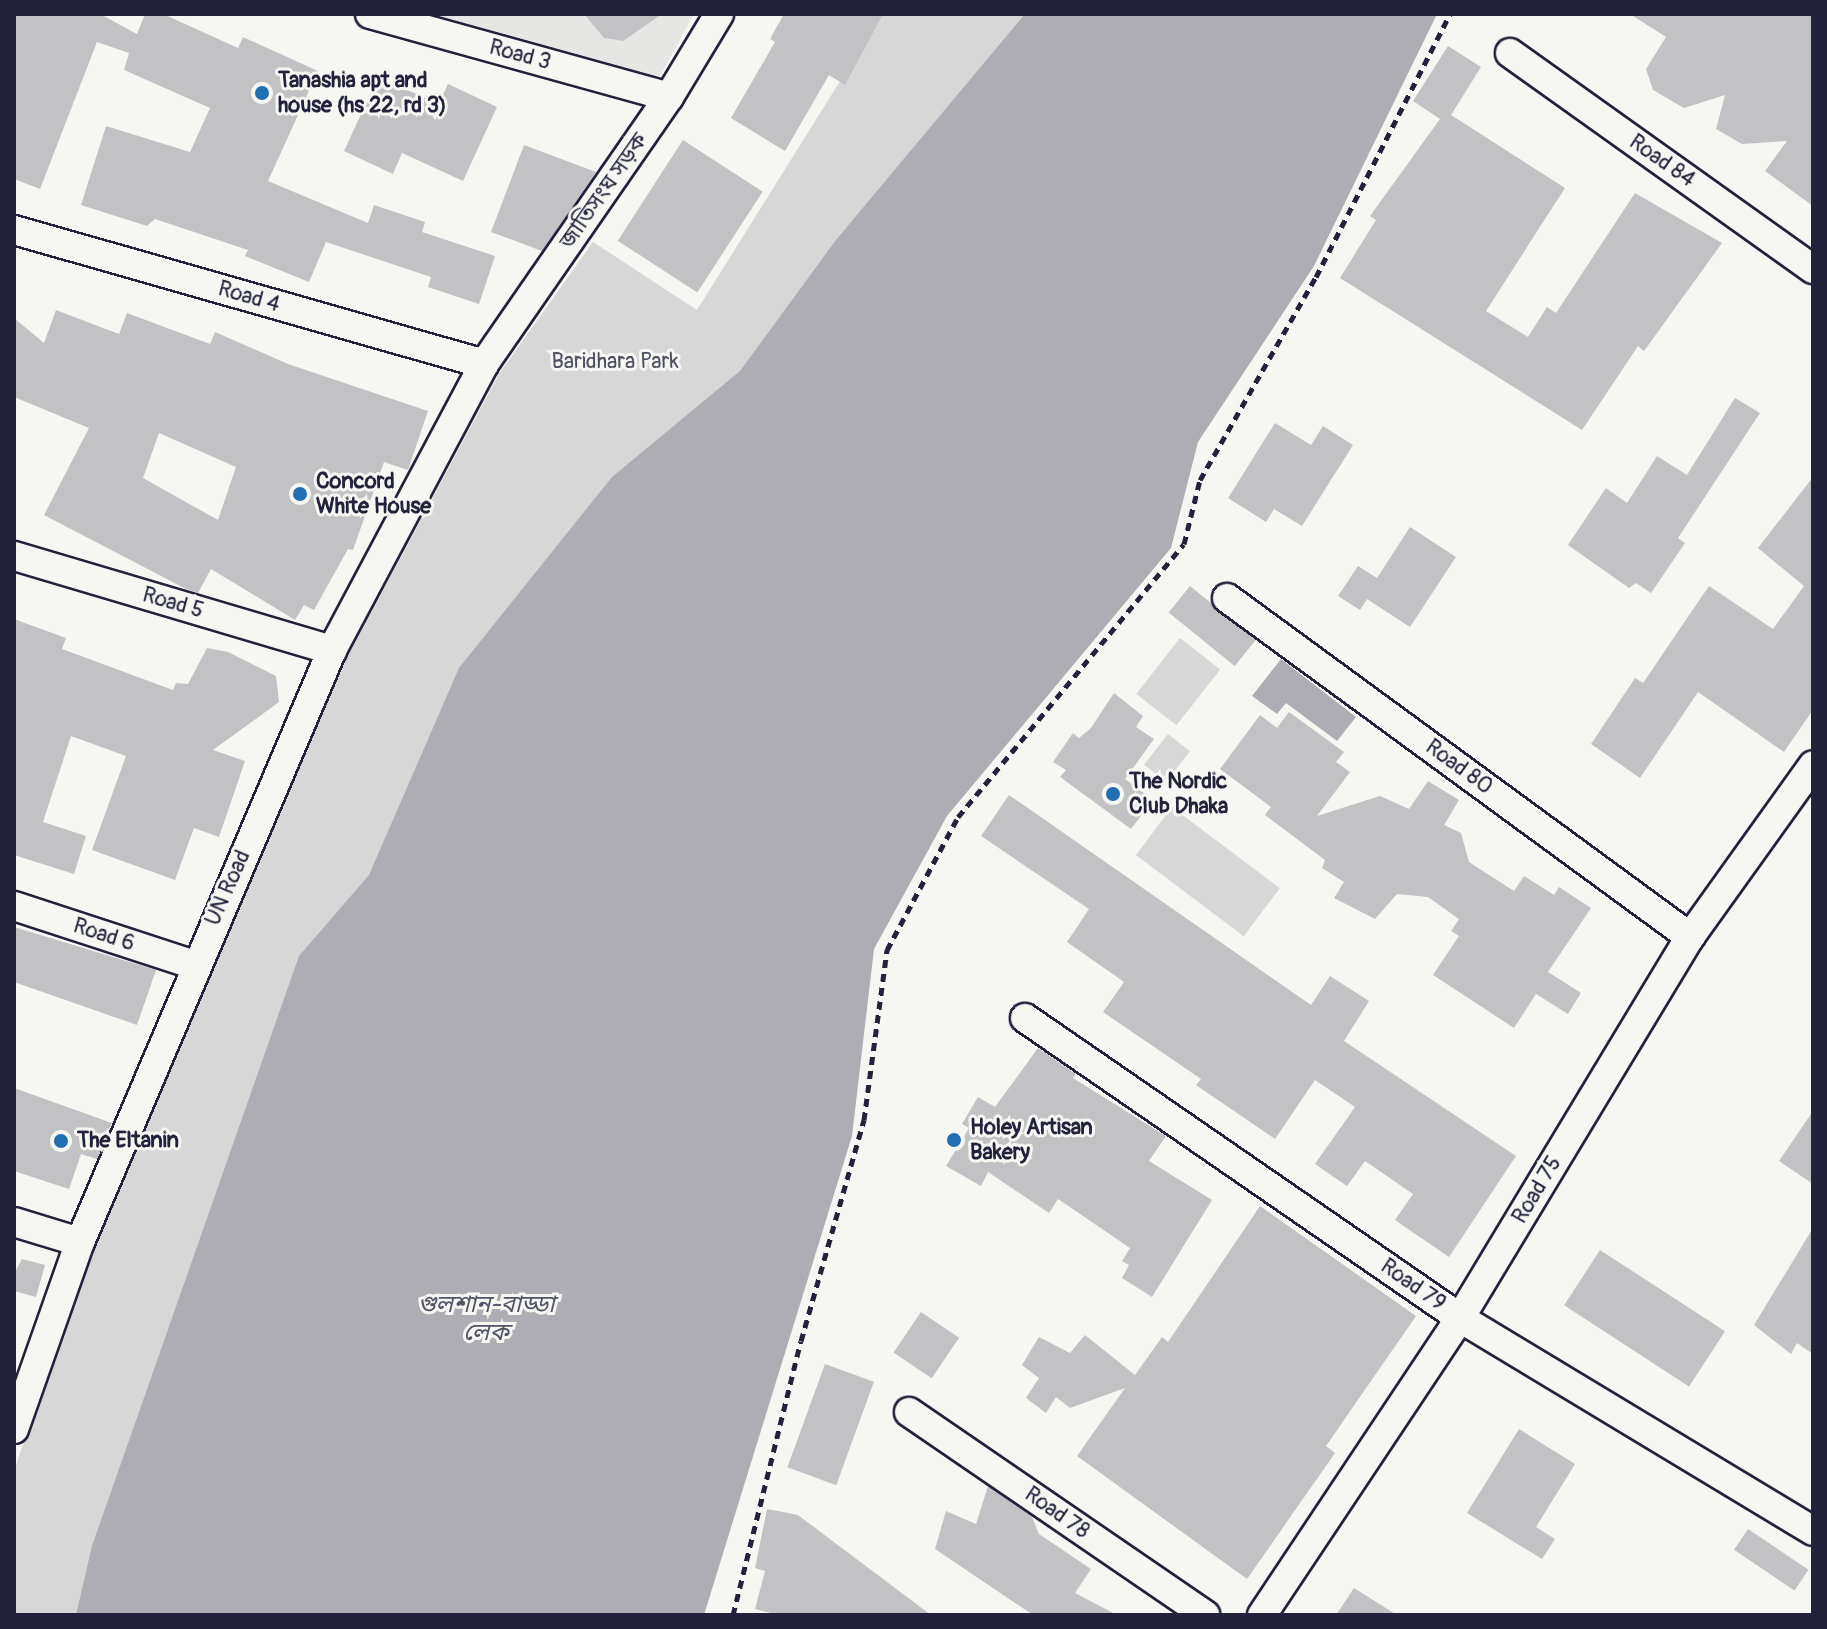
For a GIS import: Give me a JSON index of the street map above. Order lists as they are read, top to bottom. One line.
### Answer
{"streets":{"street":["Road 3","Road 84","জাতিসংঘ সড়ক","Road 4","Road 5","Road 80","UN Road","Road 6","Road 75","Road 79","Road 78"]},"crossings":[["Road 3","জাতিসংঘ সড়ক"],["জাতিসংঘ সড়ক","Road 4"],["জাতিসংঘ সড়ক","UN Road"],["Road 4","UN Road"],["Road 5","UN Road"],["Road 80","Road 75"],["UN Road","Road 6"],["Road 75","Road 79"]],"water":["গুলশান-বাড্ডা লেক"],"parks":["Baridhara Park"],"places":["Tanashia apt and house (hs 22, rd 3)","Concord White House","The Nordic Club Dhaka","Holey Artisan Bakery","The Eltanin"]}
